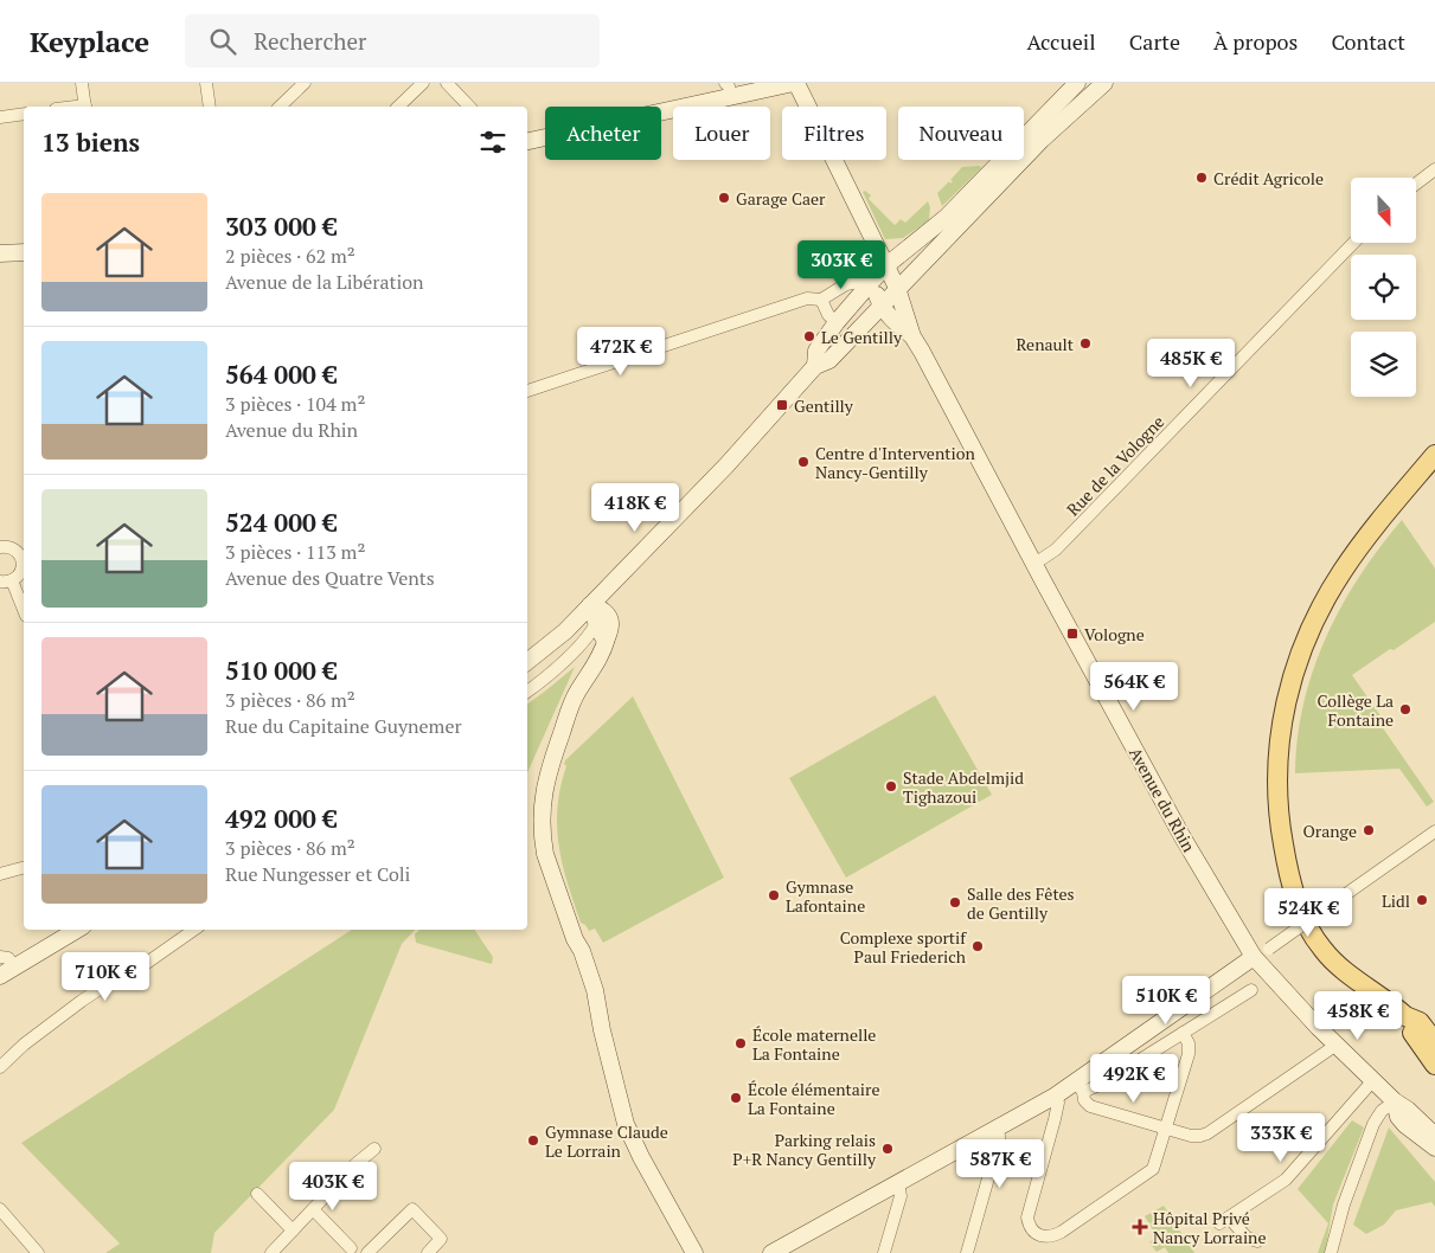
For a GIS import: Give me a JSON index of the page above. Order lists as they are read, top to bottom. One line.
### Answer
{"streets":{"main road":["Avenue du Rhin"],"street":["Rue de la Vologne"]},"crossings":[["Rue de la Vologne","Avenue du Rhin"]],"places":{"other":["Crédit Agricole","Garage Caer","Le Gentilly","Renault","Centre d'Intervention Nancy-Gentilly","Collège La Fontaine","Stade Abdelmjid Tighazoui","Orange","Gymnase Lafontaine","Lidl","Salle des Fêtes de Gentilly","Complexe sportif Paul Friederich","École maternelle La Fontaine","École élémentaire La Fontaine","Gymnase Claude Le Lorrain","Parking relais P+R Nancy Gentilly"],"transit":["Gentilly","Vologne"],"health":["Hôpital Privé Nancy Lorraine"]},"north":"bottom","page":{"header":"Keyplace","search":"Rechercher","nav":["Accueil","Carte","À propos","Contact"],"chip":["Acheter","Louer","Filtres","Nouveau"],"heading":"13 biens","list":[{"name":"303 000 €","note":"2 pièces · 62 m² · Avenue de la Libération"},{"name":"564 000 €","note":"3 pièces · 104 m² · Avenue du Rhin"},{"name":"524 000 €","note":"3 pièces · 113 m² · Avenue des Quatre Vents"},{"name":"510 000 €","note":"3 pièces · 86 m² · Rue du Capitaine Guynemer"},{"name":"492 000 €","note":"3 pièces · 86 m² · Rue Nungesser et Coli"}],"price":["303K €","472K €","485K €","418K €","564K €","524K €","710K €","510K €","458K €","492K €","333K €","587K €","403K €"]}}
